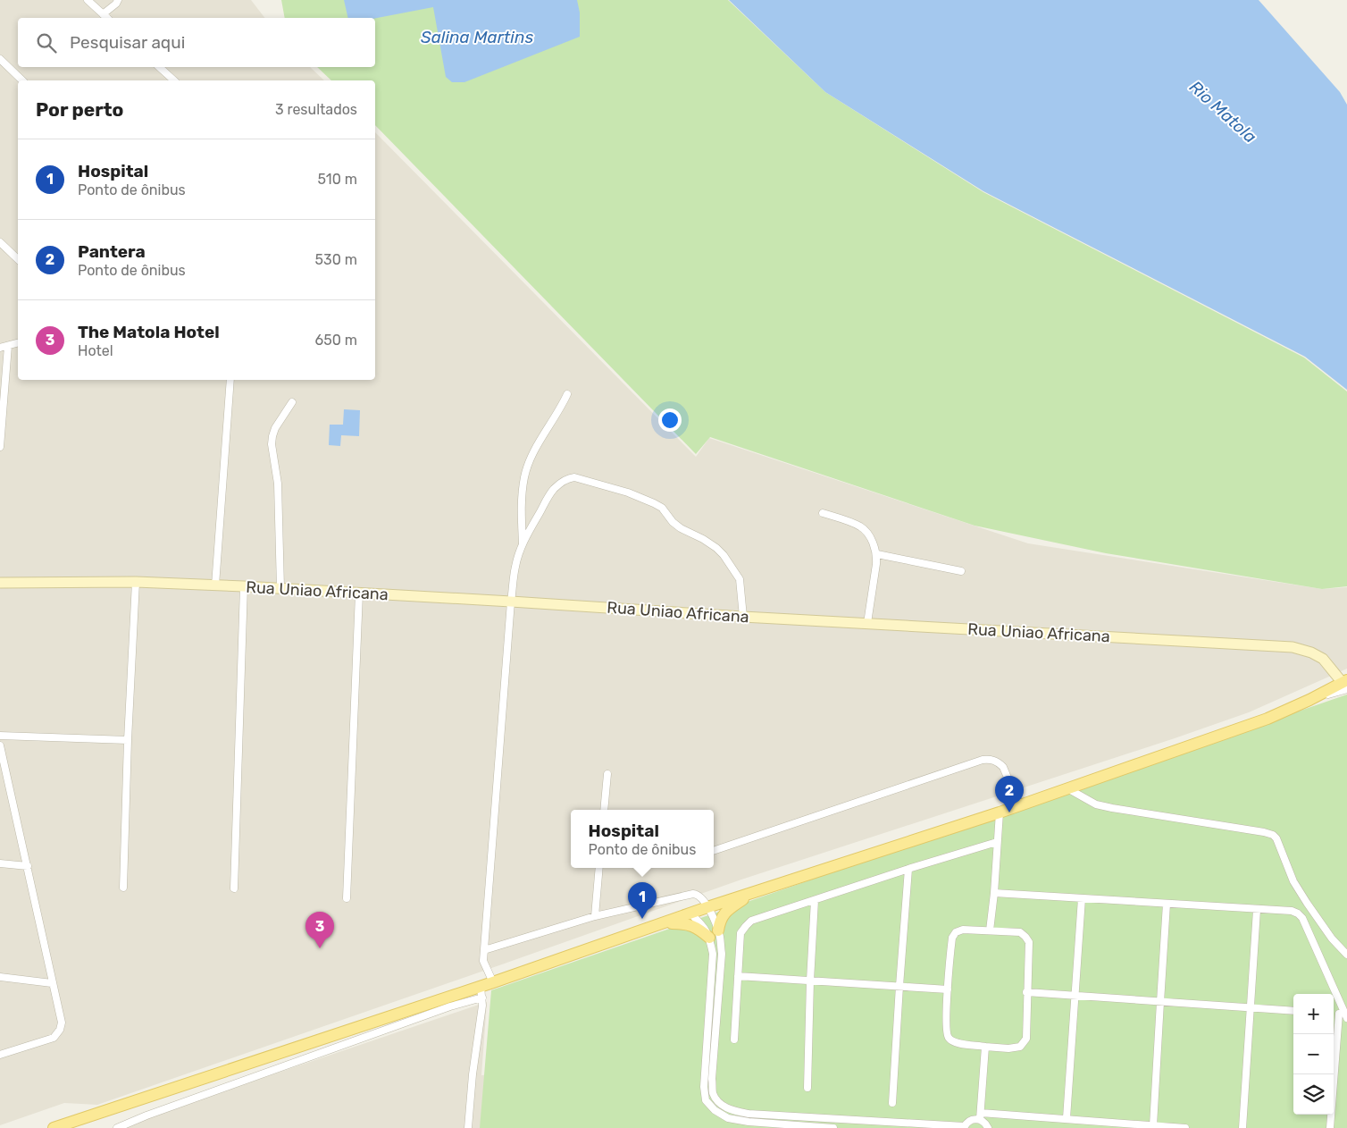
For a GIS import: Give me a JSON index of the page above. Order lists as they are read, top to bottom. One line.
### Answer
{"streets":{"main road":["Rua Uniao Africana"]},"water":["Salina Martins","Rio Matola"],"page":{"search":"Pesquisar aqui","heading":["Por perto","3 resultados"],"list":[{"mark":"1","name":"Hospital","note":"Ponto de ônibus","value":"510 m"},{"mark":"2","name":"Pantera","note":"Ponto de ônibus","value":"530 m"},{"mark":"3","name":"The Matola Hotel","note":"Hotel","value":"650 m"}],"pins":["2","1","3"],"popup":["Hospital","Ponto de ônibus"],"map_buttons":["+","−"]}}
